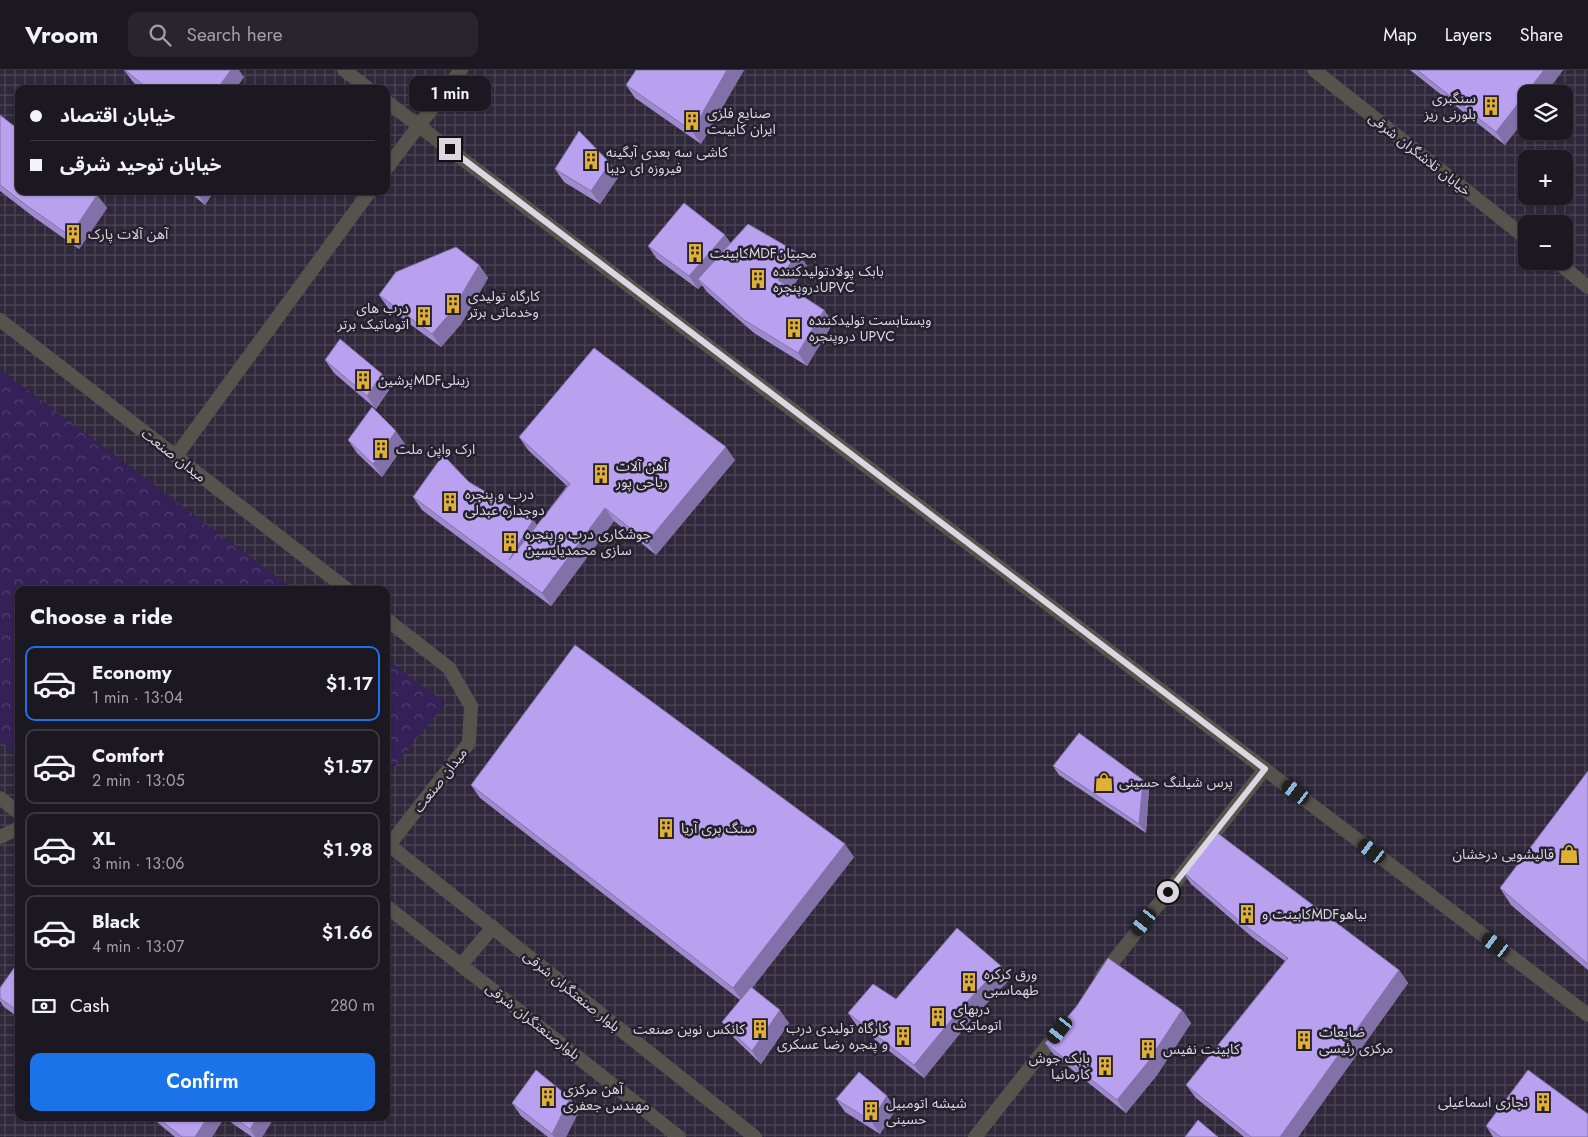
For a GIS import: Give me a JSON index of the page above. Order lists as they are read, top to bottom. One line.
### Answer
{"streets":{"street":["خیابان تلاشگران شرقی","میدان صنعت","بلوار صنعتگران شرقی","بلوارصنعتگران شرقی"]},"places":{"building":["سنگبری بلورنی ریز","صنایع فلزی ایران کابینت","کاشی سه بعدی آبگینه فیروزه ای دیبا","آهن آلات پارک","کابینتMDFمحبیان","بابک پولادتولیدکننده دروپنجرهUPVC","کارگاه تولیدی وخدماتی برتر","درب های اتوماتیک برتر","ویستابست تولیدکننده دروپنجره UPVC","پرشینMDFزینلی","ارک واپن ملت","آهن آلات ریاحی پور","درب و پنجره دوجداره عبدلی","جوشکاری درب و پنجره سازی محمدیایسین","سنگ بری آریا","کابینت وMDFبیاهو","ورق کرکره طهماسبی","دربهای اتوماتیک","کانکس نوین صنعت","کارگاه تولیدی درب و پنجره رضا عسکری","ضایعات مرکزی رئیسی","کابینت نفیس","بابک جوش کارمانیا","آهن مرکزی مهندس جعفری","نجاری اسماعیلی","شیشه اتومبیل حسینی"],"shop":["پرس شیلنگ حسینی","قالیشویی درخشان"]},"page":{"header":"Vroom","search":"Search here","nav":["Map","Layers","Share"],"bubble":"1 min","map_buttons":["+","−"],"banner":["خیابان اقتصاد","خیابان توحید شرقی"],"heading":"Choose a ride","list":[{"name":"Economy","note":"1 min · 13:04","value":"$1.17"},{"name":"Comfort","note":"2 min · 13:05","value":"$1.57"},{"name":"XL","note":"3 min · 13:06","value":"$1.98"},{"name":"Black","note":"4 min · 13:07","value":"$1.66"}],"pay":["Cash","280 m"],"buttons":"Confirm"}}
